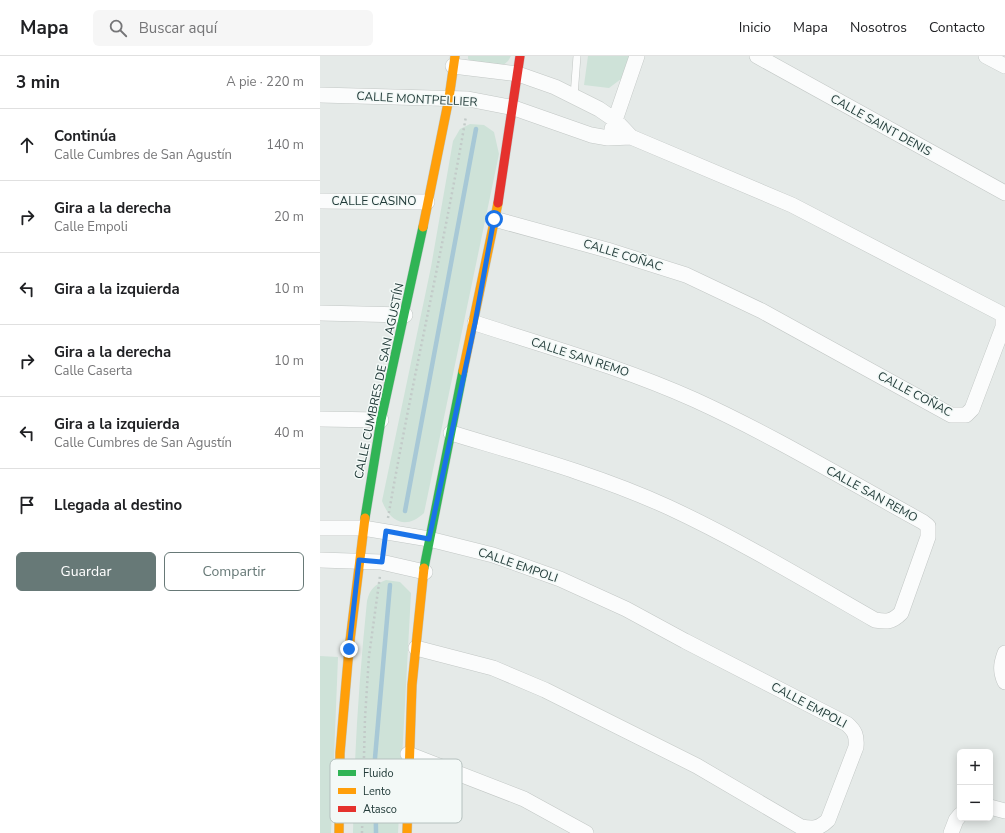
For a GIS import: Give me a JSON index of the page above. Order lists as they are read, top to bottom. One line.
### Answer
{"streets":{"street":["CALLE MONTPELLIER","CALLE SAINT DENIS","CALLE CASINO","CALLE COÑAC","CALLE SAN REMO","CALLE CUMBRES DE SAN AGUSTÍN","CALLE EMPOLI"]},"crossings":[["CALLE MONTPELLIER","CALLE COÑAC"],["CALLE MONTPELLIER","CALLE CUMBRES DE SAN AGUSTÍN"],["CALLE CASINO","CALLE CUMBRES DE SAN AGUSTÍN"],["CALLE COÑAC","CALLE CUMBRES DE SAN AGUSTÍN"],["CALLE CUMBRES DE SAN AGUSTÍN","CALLE EMPOLI"]],"legend":["Fluido","Lento","Atasco"],"page":{"header":"Mapa","search":"Buscar aquí","nav":["Inicio","Mapa","Nosotros","Contacto"],"heading":["3 min","A pie · 220 m"],"list":[["Continúa","Calle Cumbres de San Agustín","140 m"],["Gira a la derecha","Calle Empoli","20 m"],["Gira a la izquierda","10 m"],["Gira a la derecha","Calle Caserta","10 m"],["Gira a la izquierda","Calle Cumbres de San Agustín","40 m"],"Llegada al destino"],"buttons":["Guardar","Compartir"],"map_buttons":["+","−"]}}
